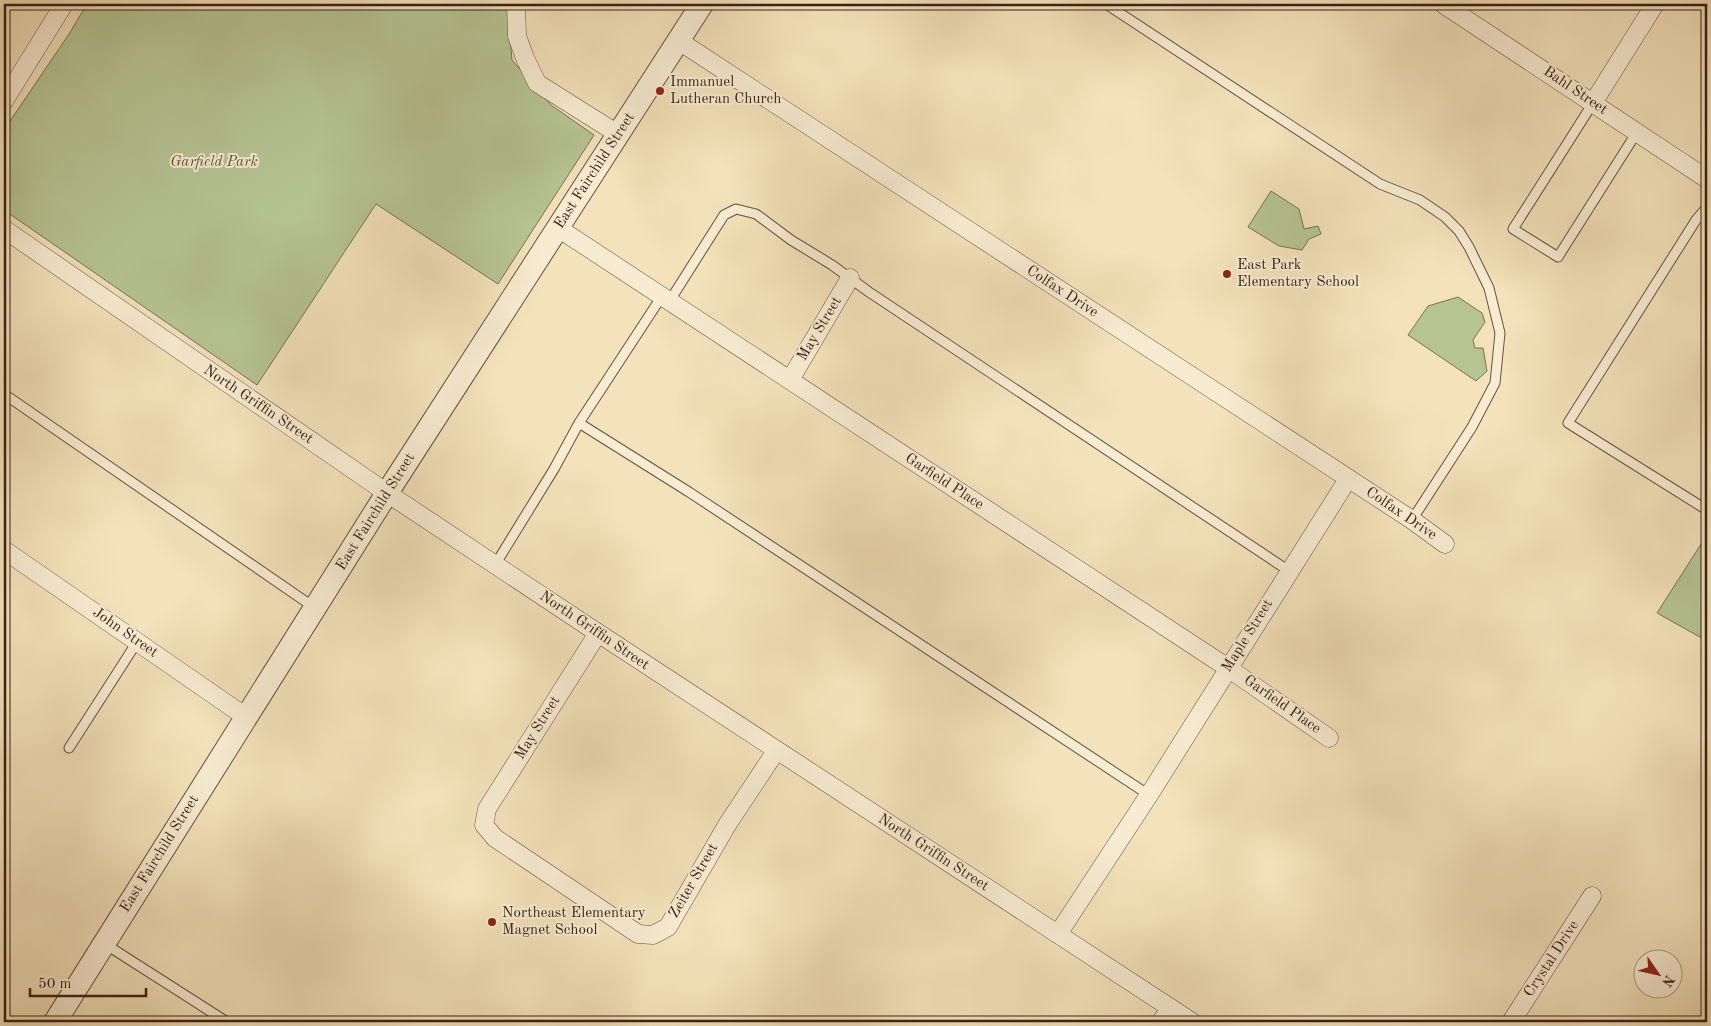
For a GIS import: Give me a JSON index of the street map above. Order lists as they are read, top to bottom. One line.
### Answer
{"streets":{"street":["Bahl Street","East Fairchild Street","Colfax Drive","May Street","North Griffin Street","Garfield Place","John Street","Maple Street","Zeiter Street","Crystal Drive"]},"crossings":[["East Fairchild Street","Colfax Drive"],["East Fairchild Street","North Griffin Street"],["East Fairchild Street","Garfield Place"],["East Fairchild Street","John Street"],["Colfax Drive","Maple Street"],["May Street","North Griffin Street"],["May Street","Garfield Place"],["May Street","Zeiter Street"],["North Griffin Street","Maple Street"],["North Griffin Street","Zeiter Street"],["Garfield Place","Maple Street"]],"parks":["Garfield Park"],"places":["Immanuel Lutheran Church","East Park Elementary School","Northeast Elementary Magnet School"],"scale_bar":"50 m","north":"bottom right"}
